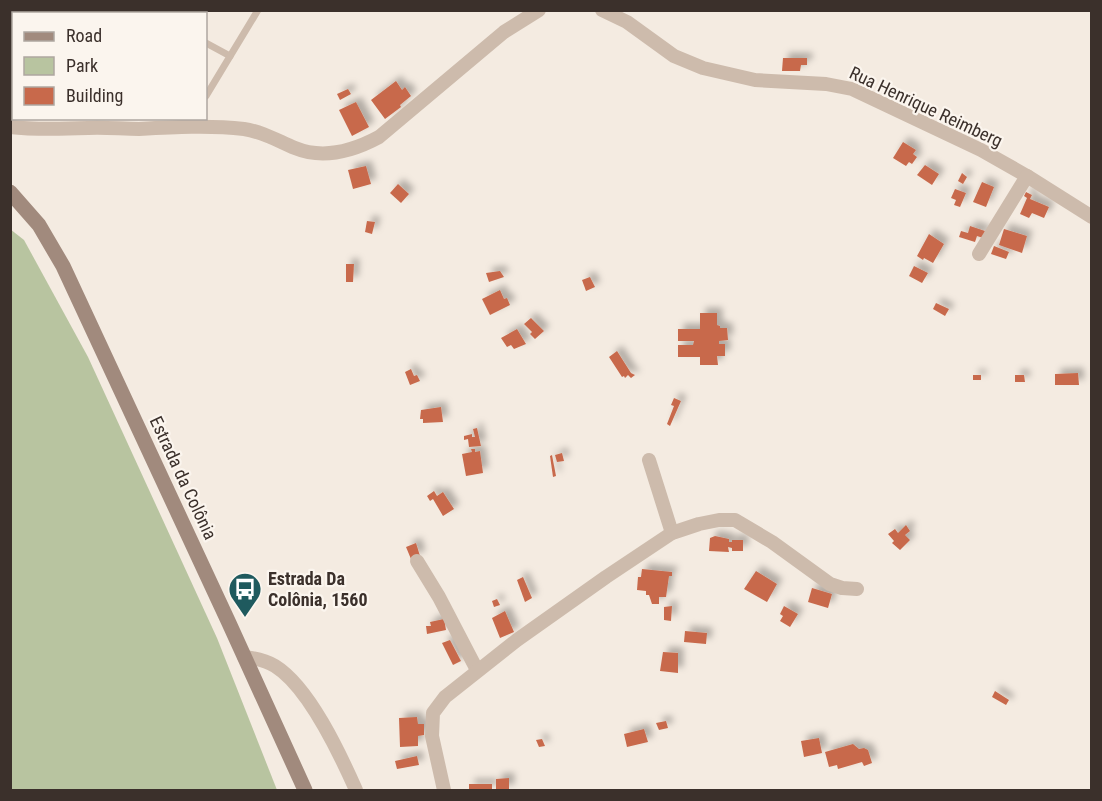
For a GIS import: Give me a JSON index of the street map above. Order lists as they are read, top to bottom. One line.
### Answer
{"streets":{"main road":["Estrada da Colônia"],"street":["Rua Henrique Reimberg"]},"places":{"bus stop":["Estrada Da Colônia, 1560"]},"legend":["Road","Park","Building"]}
